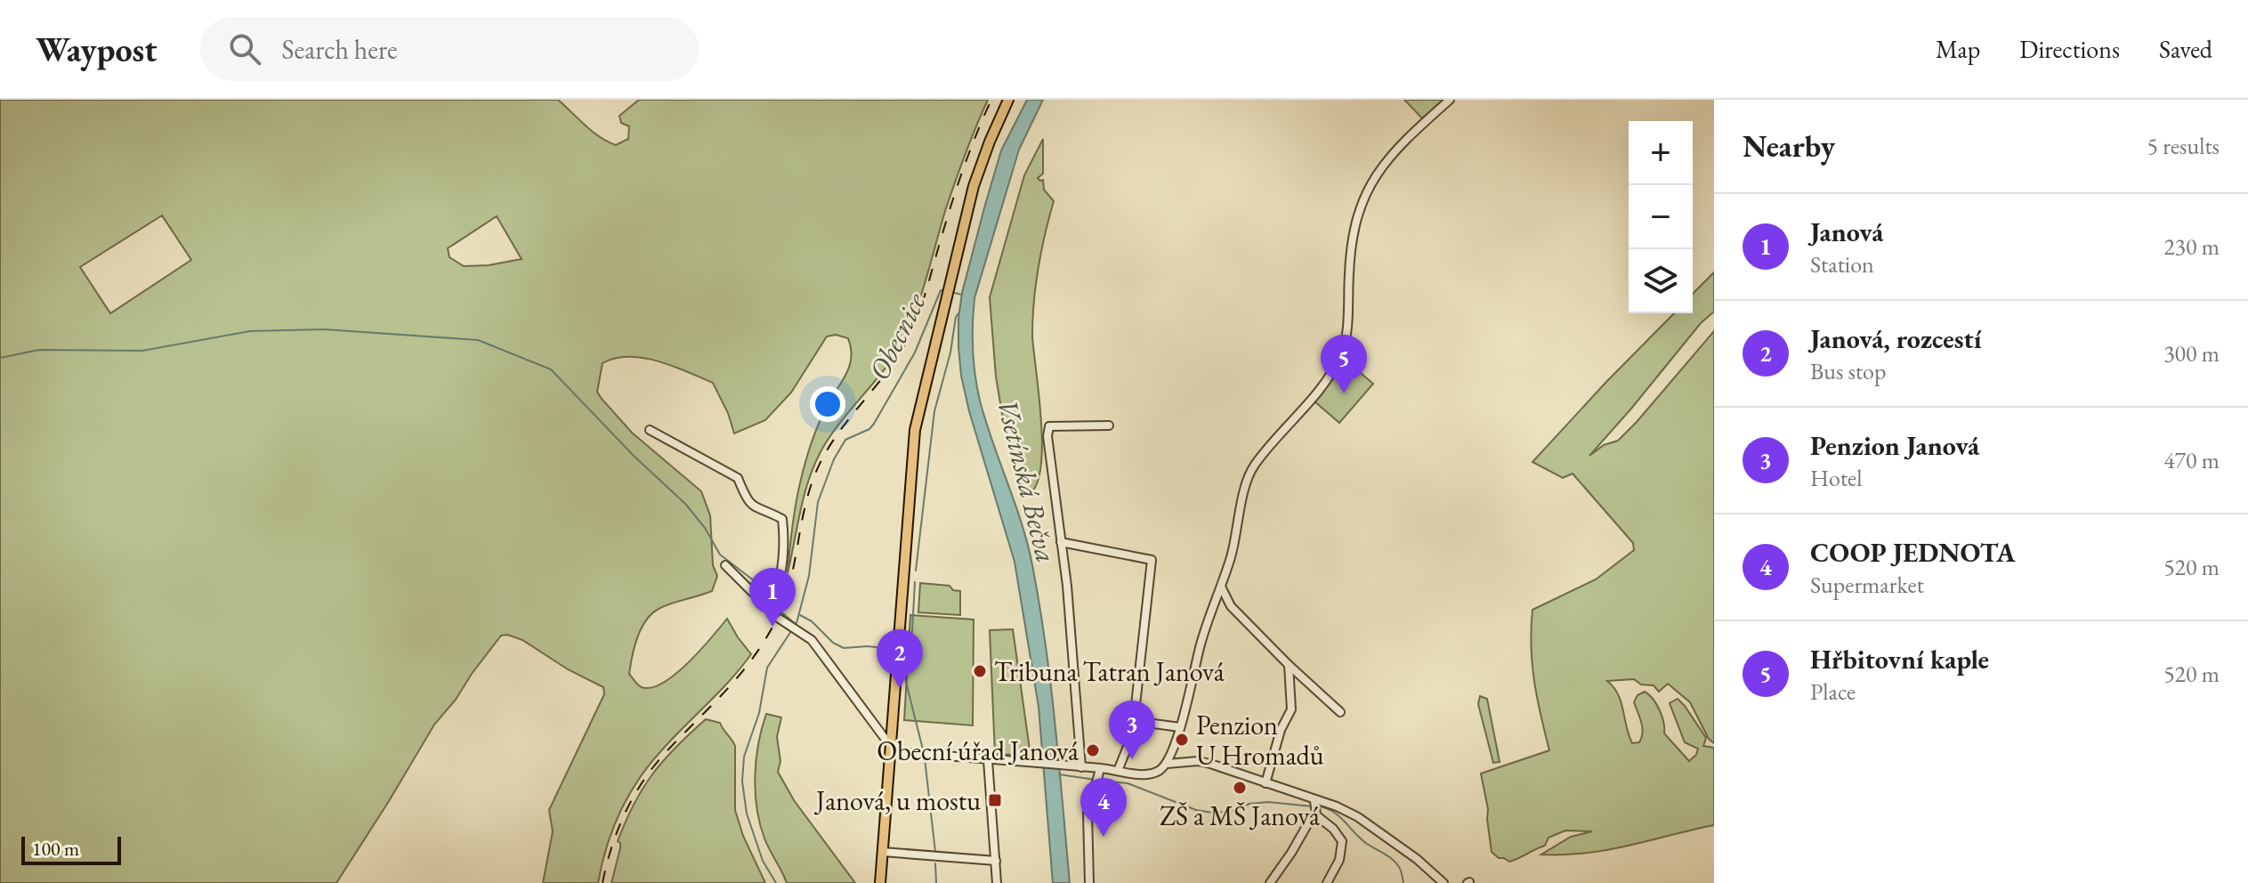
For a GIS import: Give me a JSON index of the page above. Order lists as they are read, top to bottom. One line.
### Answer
{"water":["Obecnice","Vsetínská Bečva"],"places":{"other":["Tribuna Tatran Janová","Penzion U Hromadů","Obecní úřad Janová","ZŠ a MŠ Janová"],"transit":["Janová, u mostu"]},"scale_bar":"100 m","page":{"header":"Waypost","search":"Search here","nav":["Map","Directions","Saved"],"heading":["Nearby","5 results"],"map_buttons":["+","−"],"list":[{"mark":"1","name":"Janová","note":"Station","value":"230 m"},{"mark":"2","name":"Janová, rozcestí","note":"Bus stop","value":"300 m"},{"mark":"3","name":"Penzion Janová","note":"Hotel","value":"470 m"},{"mark":"4","name":"COOP JEDNOTA","note":"Supermarket","value":"520 m"},{"mark":"5","name":"Hřbitovní kaple","note":"Place","value":"520 m"}],"pins":["5","1","2","3","4"],"scale":"100 m"}}
